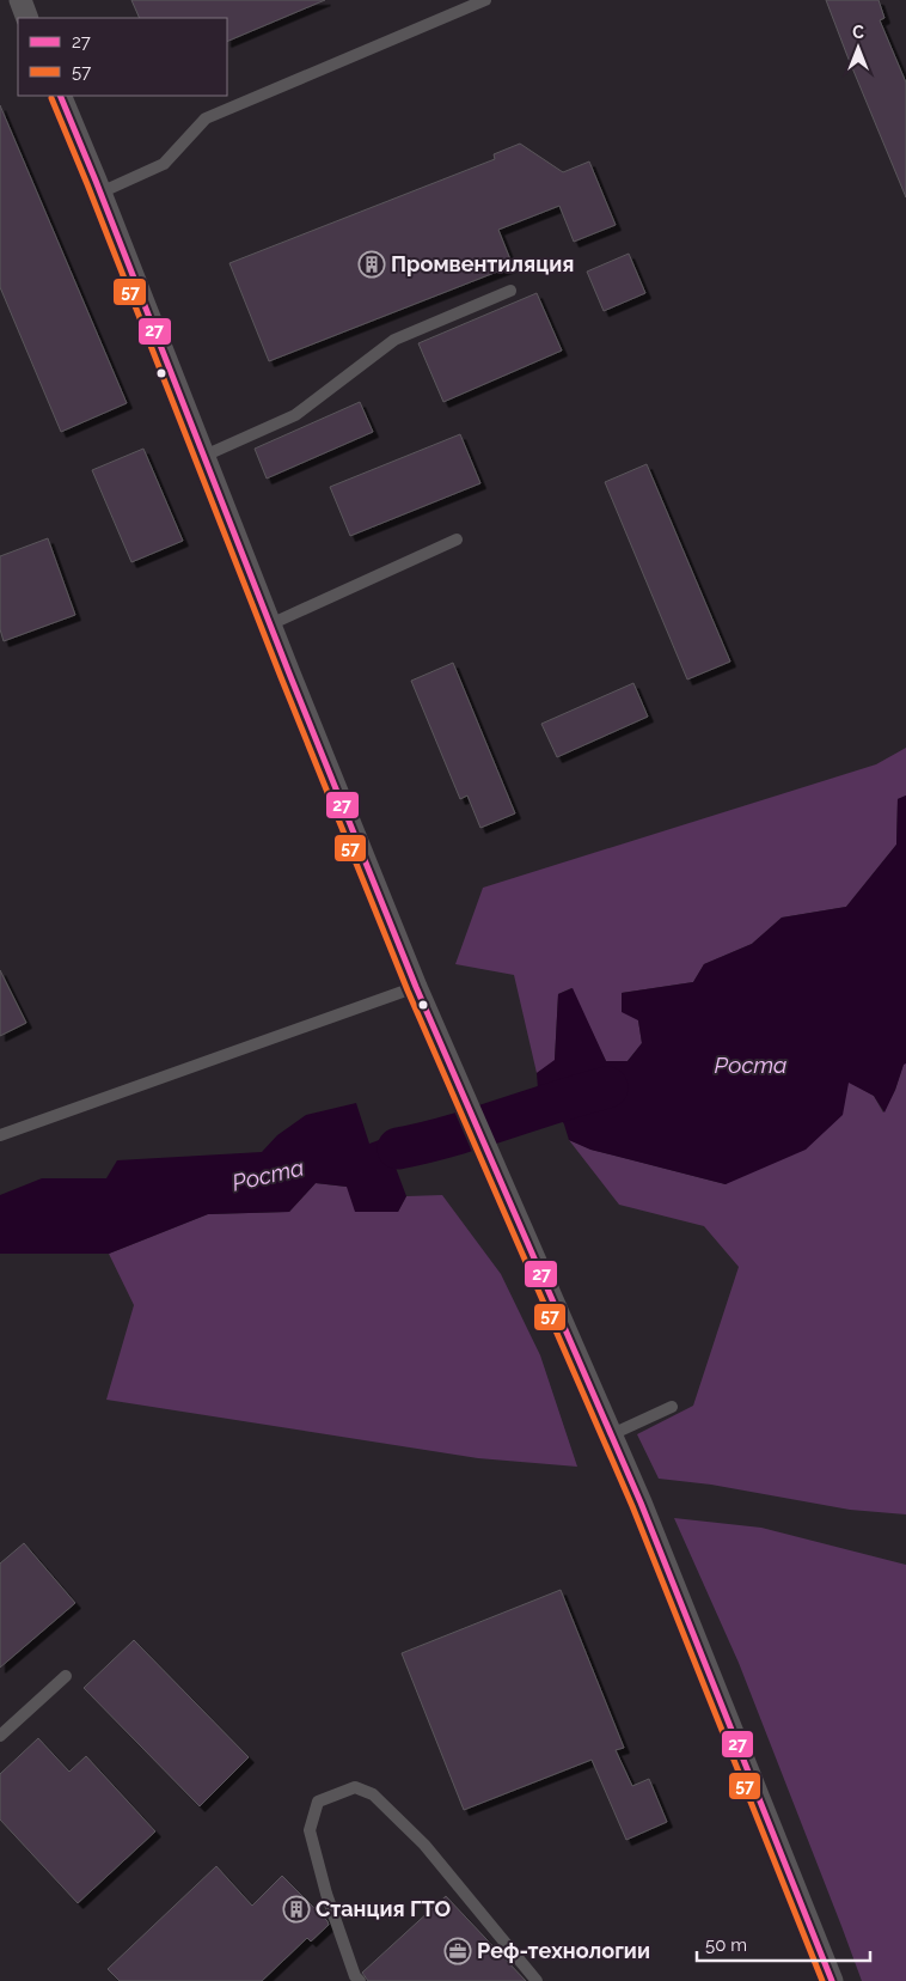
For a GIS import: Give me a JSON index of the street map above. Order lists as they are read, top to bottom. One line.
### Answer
{"water":["Роста"],"places":{"building":["Промвентиляция","Станция ГТО"],"office":["Реф-технологии"]},"lines":["transit line 27","transit line 57"],"legend":["27","57"],"scale_bar":"50 m","north":"top"}
